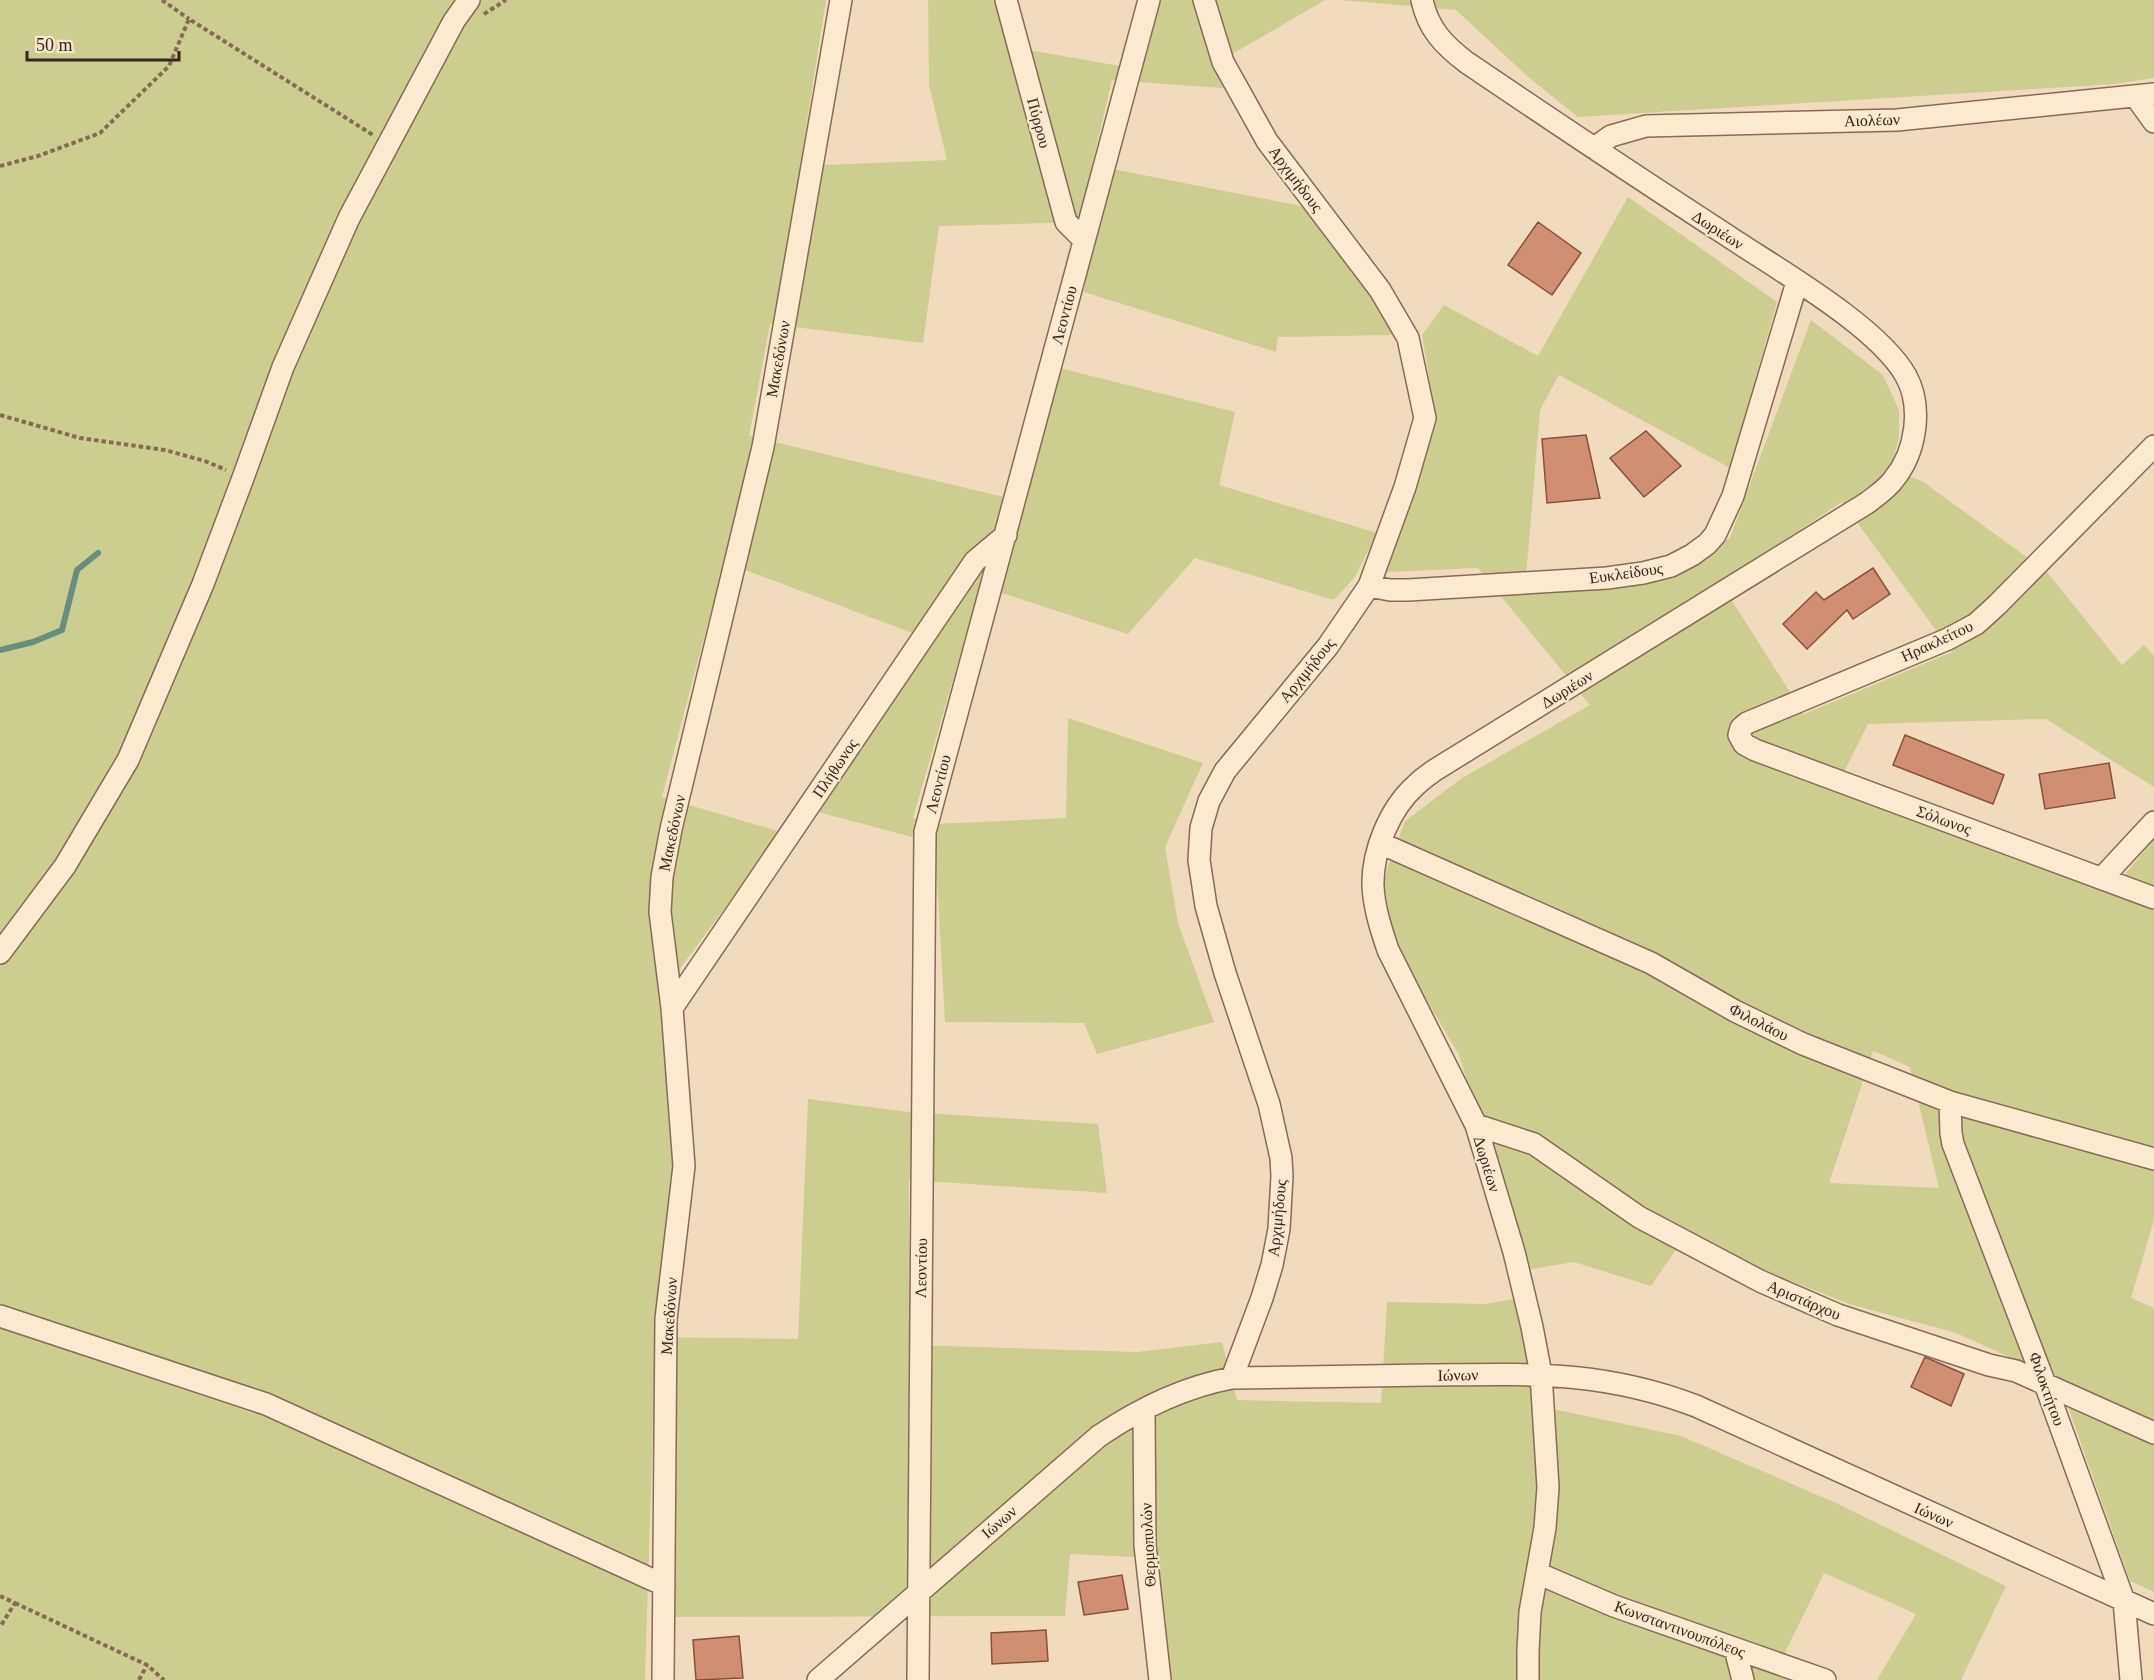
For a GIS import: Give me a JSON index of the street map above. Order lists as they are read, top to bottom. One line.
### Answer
{"streets":{"street":["Αιολέων","Πύρρου","Αρχιμήδους","Δωριέων","Λεοντίου","Μακεδόνων","Ευκλείδους","Ηρακλείτου","Πλήθωνος","Σόλωνος","Φιλολάου","Αριστάρχου","Ιώνων","Φιλοκτήτου","Θερμοπυλών","Κωνσταντινουπόλεος"]},"crossings":[["Αιολέων","Δωριέων"],["Πύρρου","Λεοντίου"],["Αρχιμήδους","Ευκλείδους"],["Αρχιμήδους","Ιώνων"],["Δωριέων","Ευκλείδους"],["Δωριέων","Φιλολάου"],["Δωριέων","Αριστάρχου"],["Δωριέων","Ιώνων"],["Δωριέων","Κωνσταντινουπόλεος"],["Λεοντίου","Πλήθωνος"],["Λεοντίου","Ιώνων"],["Μακεδόνων","Πλήθωνος"],["Ηρακλείτου","Σόλωνος"],["Φιλολάου","Φιλοκτήτου"],["Αριστάρχου","Φιλοκτήτου"],["Ιώνων","Φιλοκτήτου"],["Ιώνων","Θερμοπυλών"]],"scale_bar":"50 m"}
